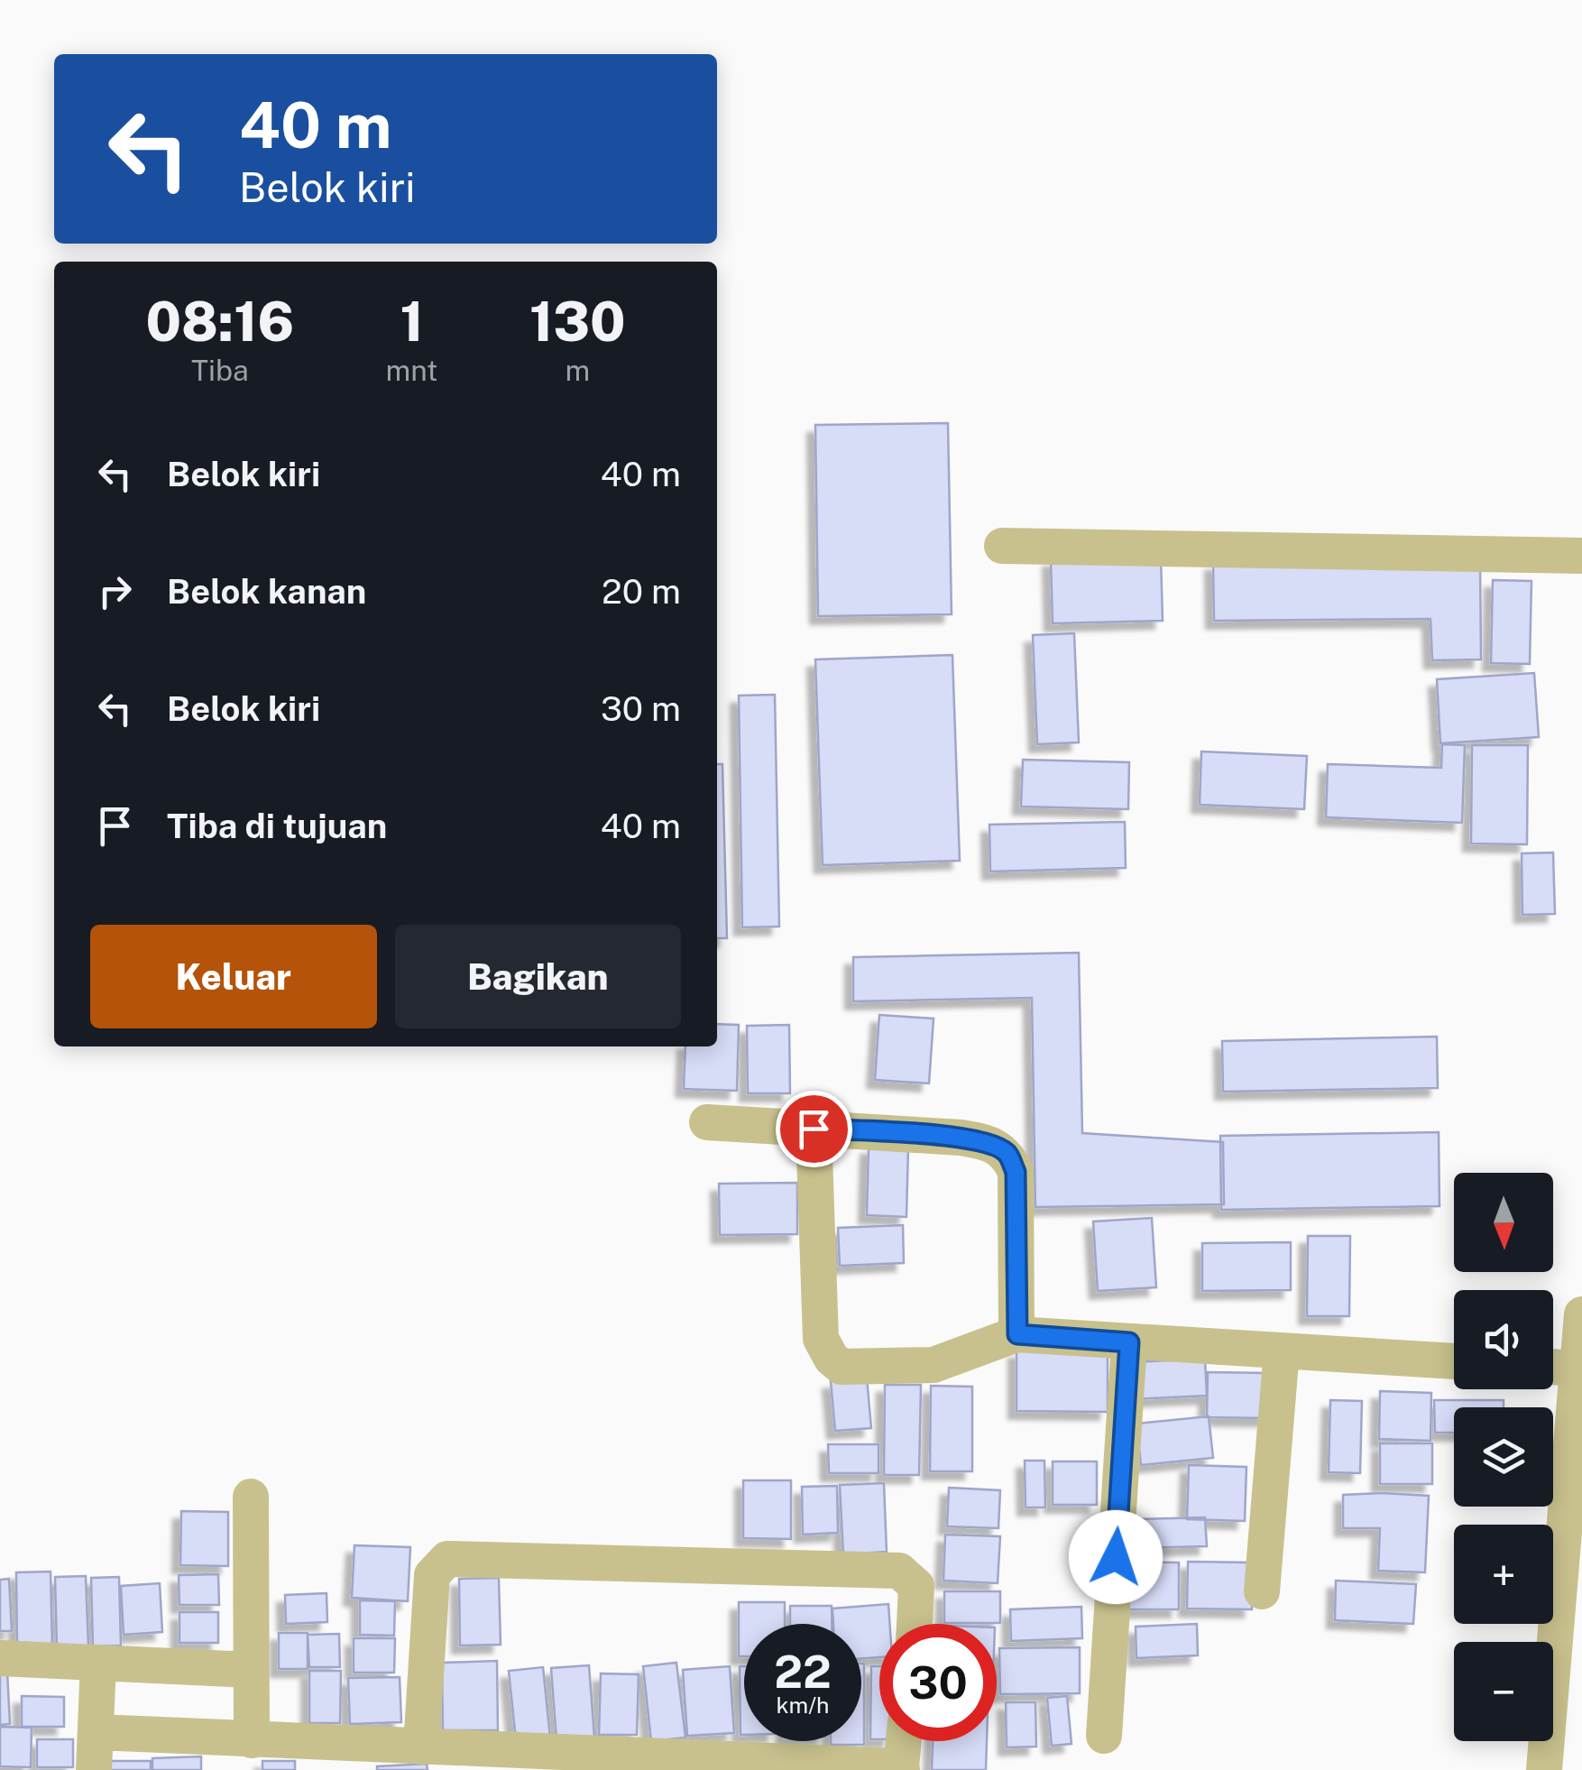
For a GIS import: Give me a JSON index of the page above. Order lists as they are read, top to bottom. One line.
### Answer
{"north":"bottom","page":{"turn":["40 m","Belok kiri"],"eta":["08:16","Tiba","1","mnt","130","m"],"list":[{"name":"Belok kiri","value":"40 m"},{"name":"Belok kanan","value":"20 m"},{"name":"Belok kiri","value":"30 m"},{"name":"Tiba di tujuan","value":"40 m"}],"buttons":["Keluar","Bagikan"],"map_buttons":["+","−"],"speed":"22 km/h","limit":"30"}}
